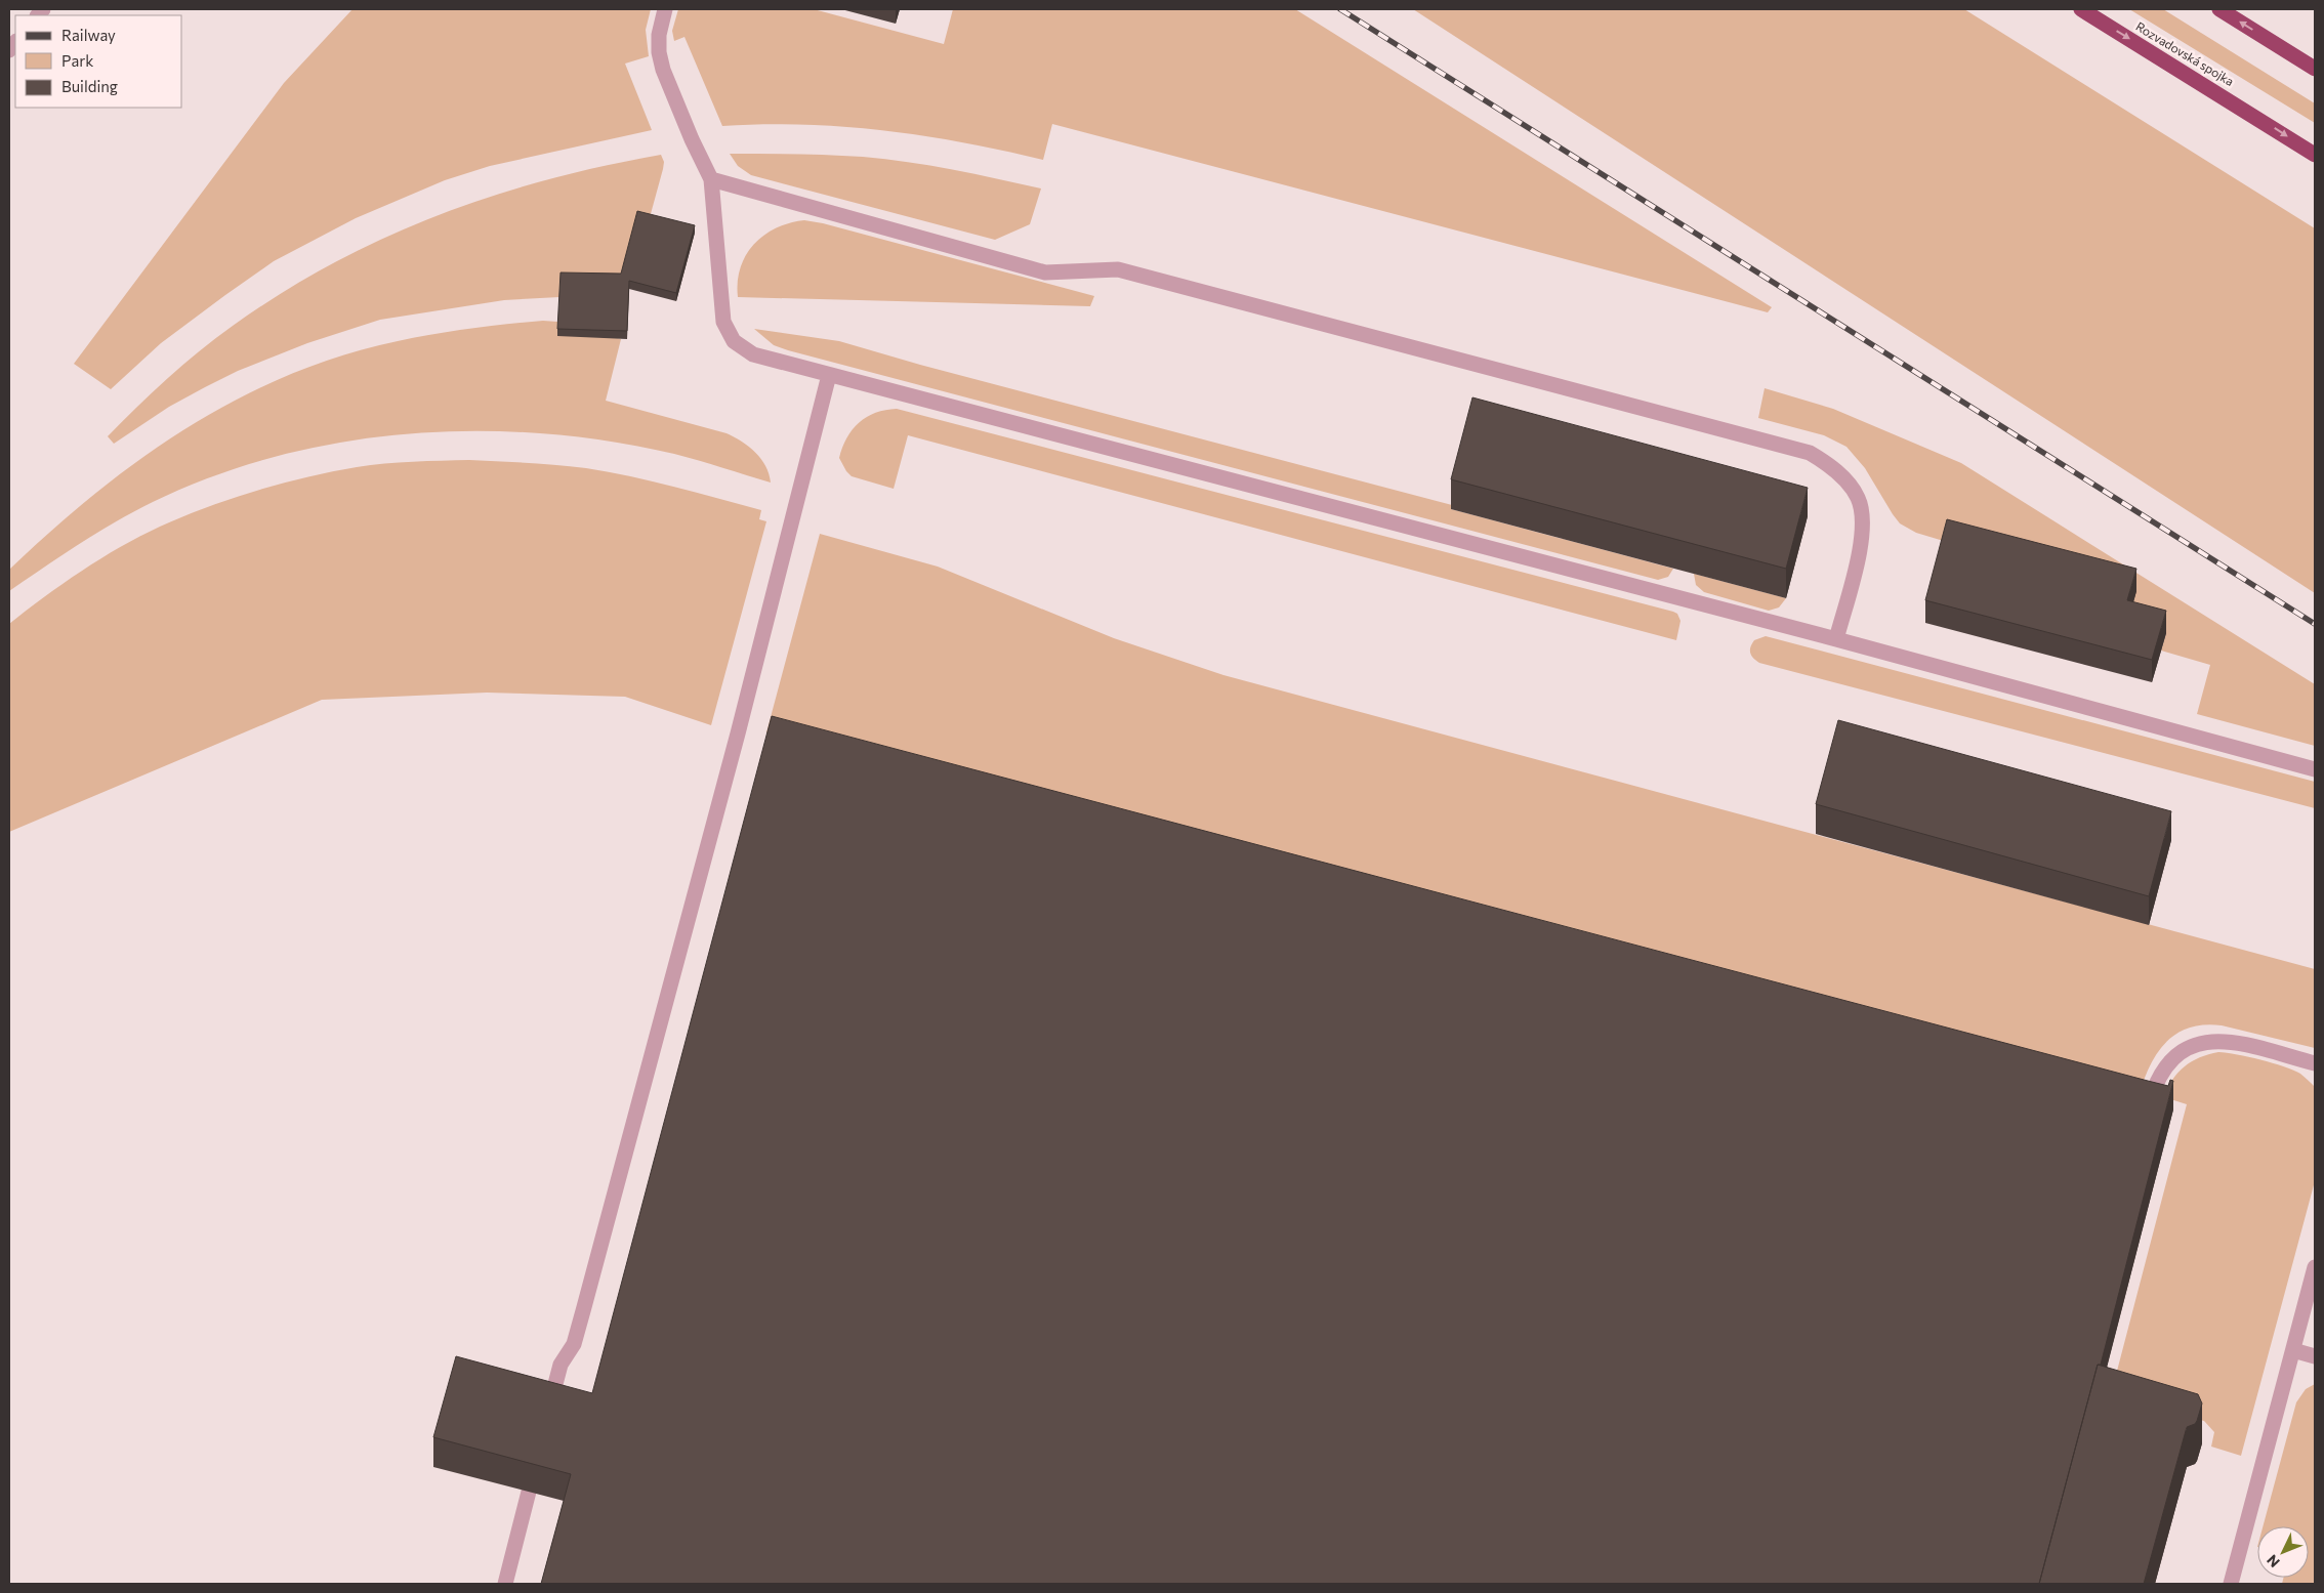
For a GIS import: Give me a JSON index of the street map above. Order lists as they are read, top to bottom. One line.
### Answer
{"streets":{"highway":["Rozvadovská spojka"]},"legend":["Railway","Park","Building"],"north":"bottom left"}
